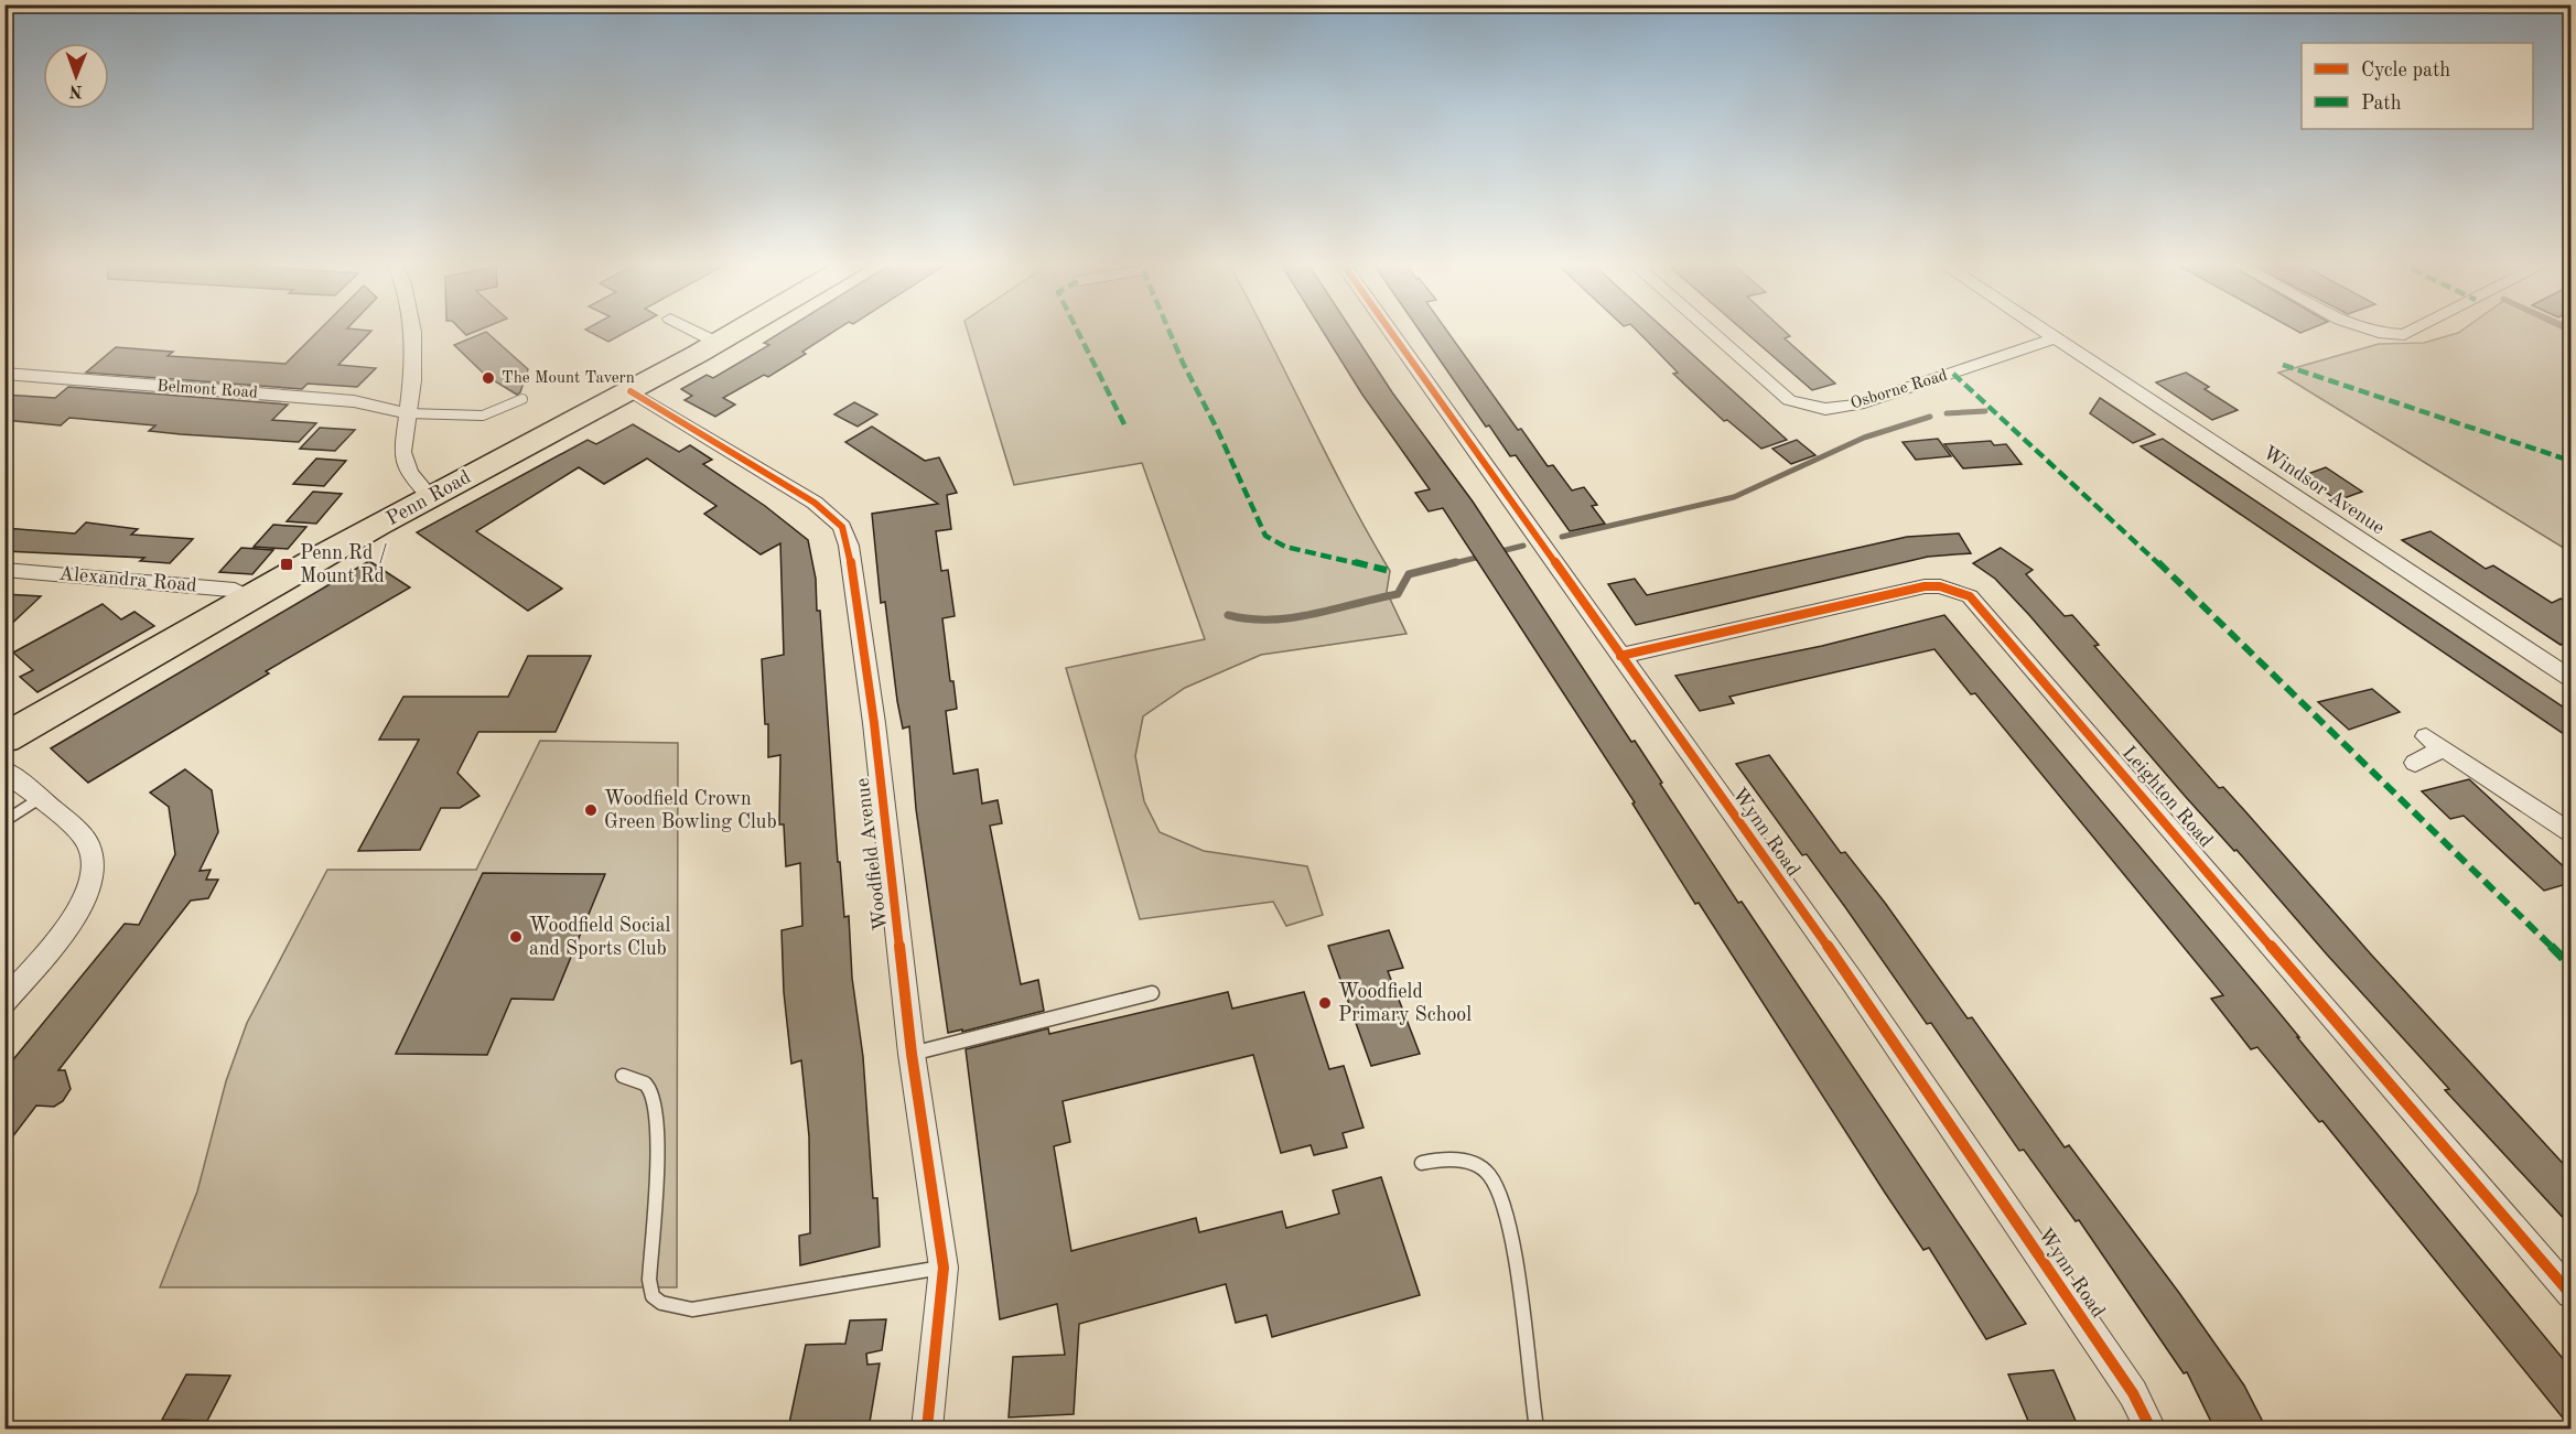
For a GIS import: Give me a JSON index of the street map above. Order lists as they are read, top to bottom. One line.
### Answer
{"streets":{"highway":["Penn Road"],"street":["Belmont Road","Osborne Road","Windsor Avenue","Alexandra Road","Leighton Road","Wynn Road","Woodfield Avenue"]},"crossings":[["Osborne Road","Windsor Avenue"],["Penn Road","Alexandra Road"],["Penn Road","Woodfield Avenue"],["Leighton Road","Wynn Road"]],"places":{"other":["The Mount Tavern","Woodfield Crown Green Bowling Club","Woodfield Social and Sports Club","Woodfield Primary School"],"transit":["Penn Rd / Mount Rd"]},"legend":["Cycle path","Path"],"north":"bottom"}
